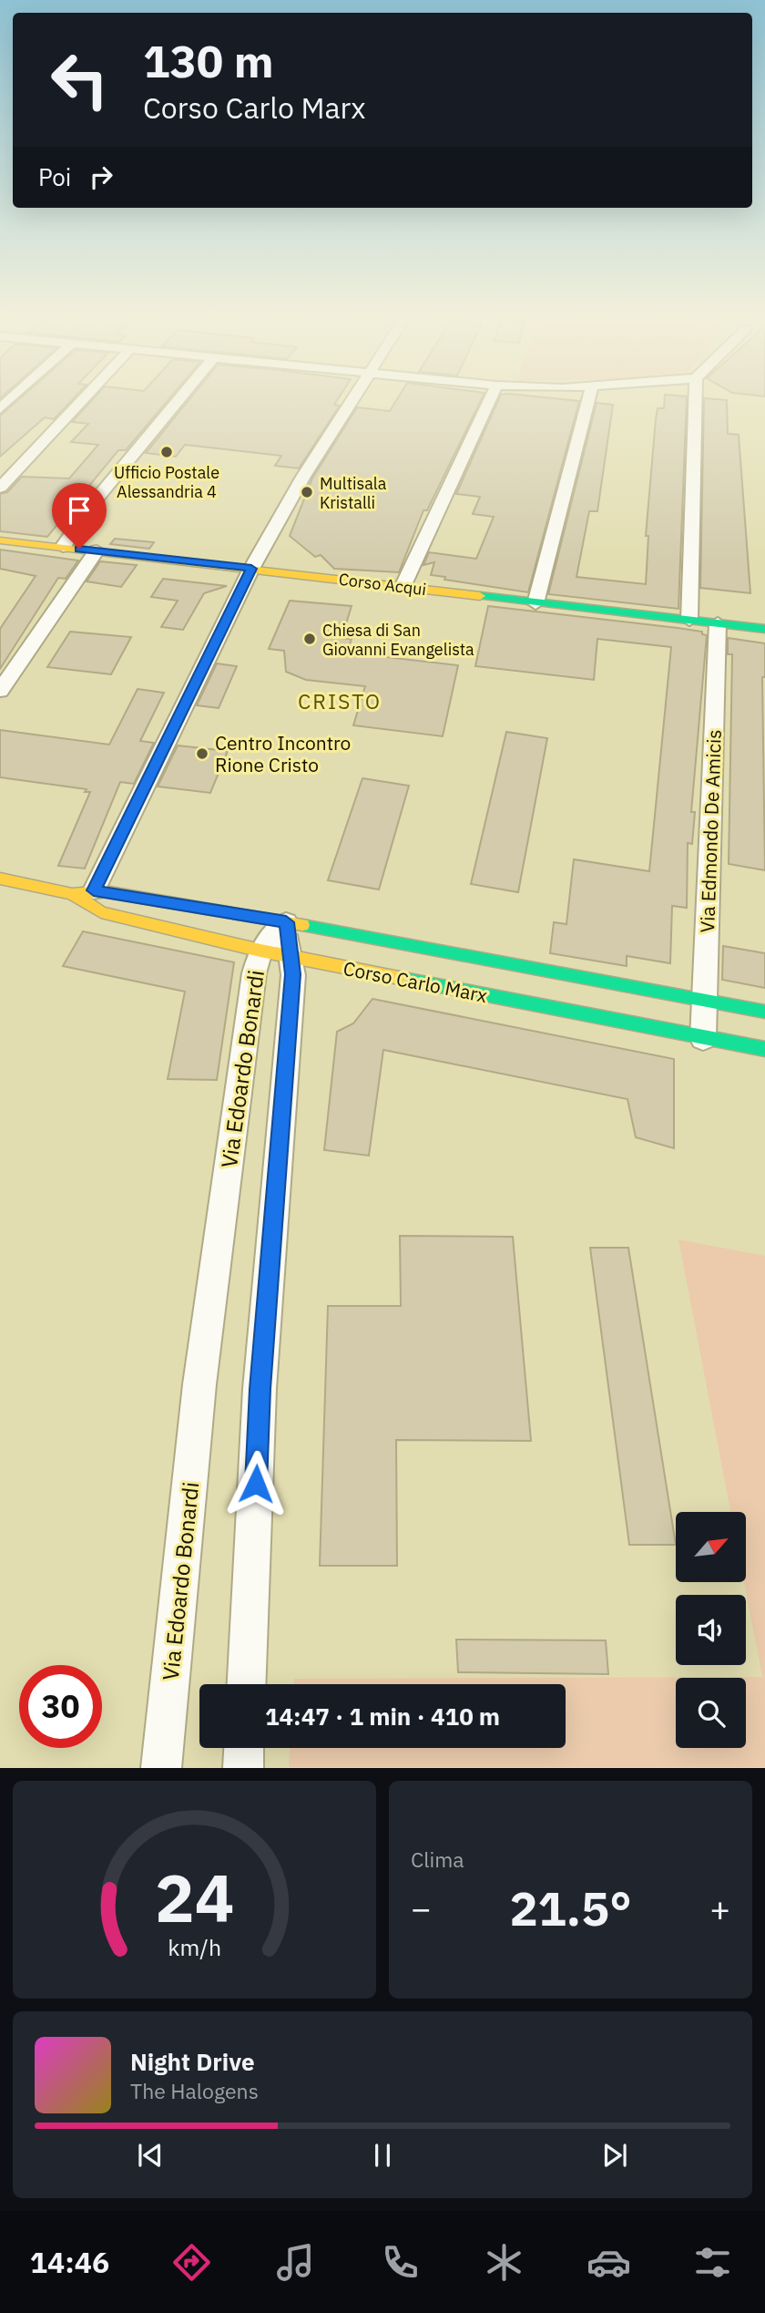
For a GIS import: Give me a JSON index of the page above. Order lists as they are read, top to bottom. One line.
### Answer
{"streets":{"main road":["Corso Acqui","Corso Carlo Marx"],"street":["Via Edmondo De Amicis","Via Edoardo Bonardi"]},"crossings":[["Corso Acqui","Via Edmondo De Amicis"],["Via Edmondo De Amicis","Corso Carlo Marx"],["Corso Carlo Marx","Via Edoardo Bonardi"]],"districts":["CRISTO"],"places":["Ufficio Postale Alessandria 4","Multisala Kristalli","Chiesa di San Giovanni Evangelista","Centro Incontro Rione Cristo"],"north":"top right","page":{"turn":["130 m","Corso Carlo Marx"],"then":"Poi","limit":"30","trip":"14:47 · 1 min · 410 m","tile":"Clima","heat":["−","21.5°","+"],"song":["Night Drive","The Halogens"],"tabs":"14:46","gauge":["24","km/h"]}}
